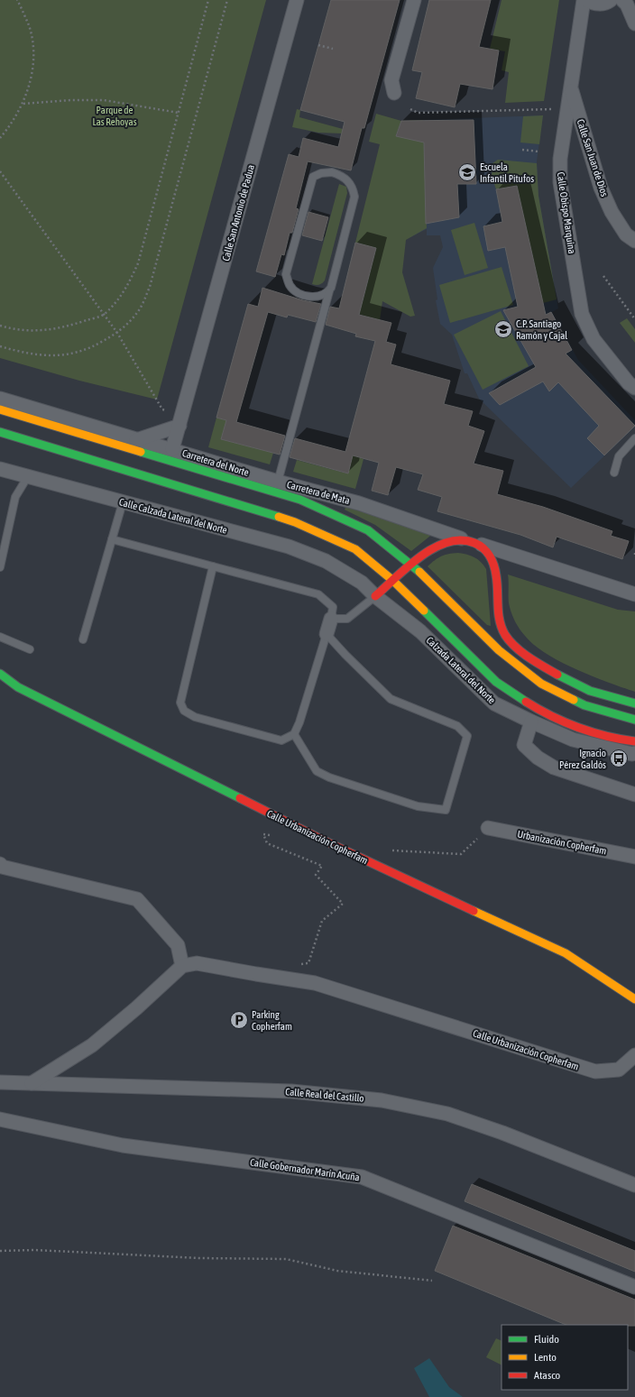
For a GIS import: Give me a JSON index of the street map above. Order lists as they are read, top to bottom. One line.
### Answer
{"streets":{"street":["Calle San Juan de Dios","Calle San Antonio de Padua","Calle Obispo Marquina","Carretera del Norte","Carretera de Mata","Calle Calzada Lateral del Norte","Calzada Lateral del Norte","Calle Urbanización Copherfam","Urbanización Copherfam","Calle Real del Castillo","Calle Gobernador Marín Acuña"]},"crossings":[["Calle San Juan de Dios","Calle Obispo Marquina"],["Calle San Antonio de Padua","Carretera de Mata"],["Calle Calzada Lateral del Norte","Calzada Lateral del Norte"]],"parks":["Parque de Las Rehoyas"],"places":{"school or university":["Escuela Infantil Pitufos","C.P. Santiago Ramón y Cajal"],"bus stop":["Ignacio Pérez Galdós"],"parking":["Parking Copherfam"]},"legend":["Fluido","Lento","Atasco"]}
